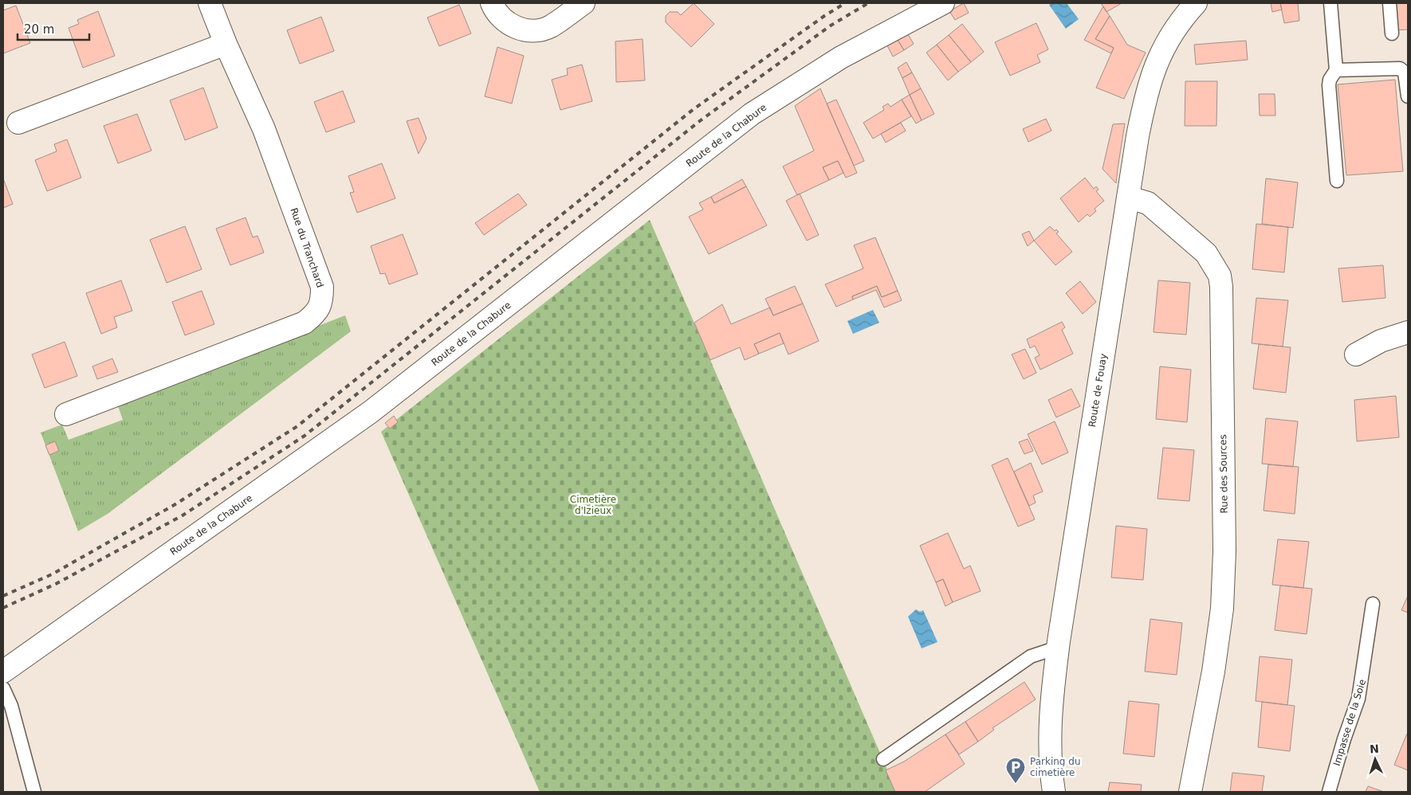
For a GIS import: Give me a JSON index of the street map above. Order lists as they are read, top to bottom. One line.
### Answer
{"streets":{"street":["Route de la Chabure","Rue du Tranchard","Route de Fouay","Rue des Sources"],"lane":["Impasse de la Soie"]},"crossings":[["Route de Fouay","Rue des Sources"]],"parks":["Cimetière d'Izieux"],"places":{"parking":["Parking du cimetière"]},"scale_bar":"20 m","north":"top"}
